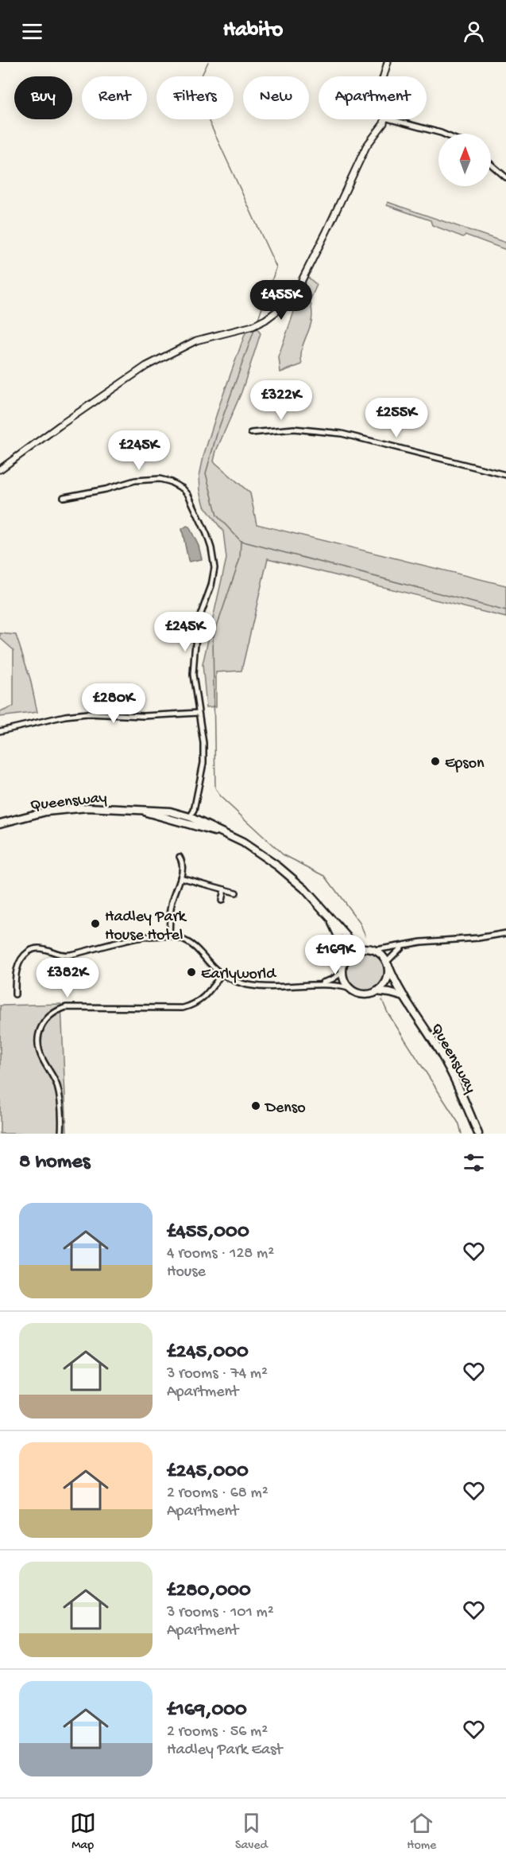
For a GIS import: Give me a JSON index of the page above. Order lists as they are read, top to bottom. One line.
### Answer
{"streets":{"main road":["Queensway"]},"places":["Epson","Hadley Park House Hotel","Earlyworld","Denso"],"north":"top","page":{"header":"Habito","chip":["Buy","Rent","Filters","New","Apartment"],"price":["£455K","£322K","£255K","£245K","£245K","£280K","£169K","£382K"],"heading":"8 homes","list":[{"name":"£455,000","note":"4 rooms · 128 m² · House"},{"name":"£245,000","note":"3 rooms · 74 m² · Apartment"},{"name":"£245,000","note":"2 rooms · 68 m² · Apartment"},{"name":"£280,000","note":"3 rooms · 101 m² · Apartment"},{"name":"£169,000","note":"2 rooms · 56 m² · Hadley Park East"}],"tabs":["Map","Saved","Home"]}}
